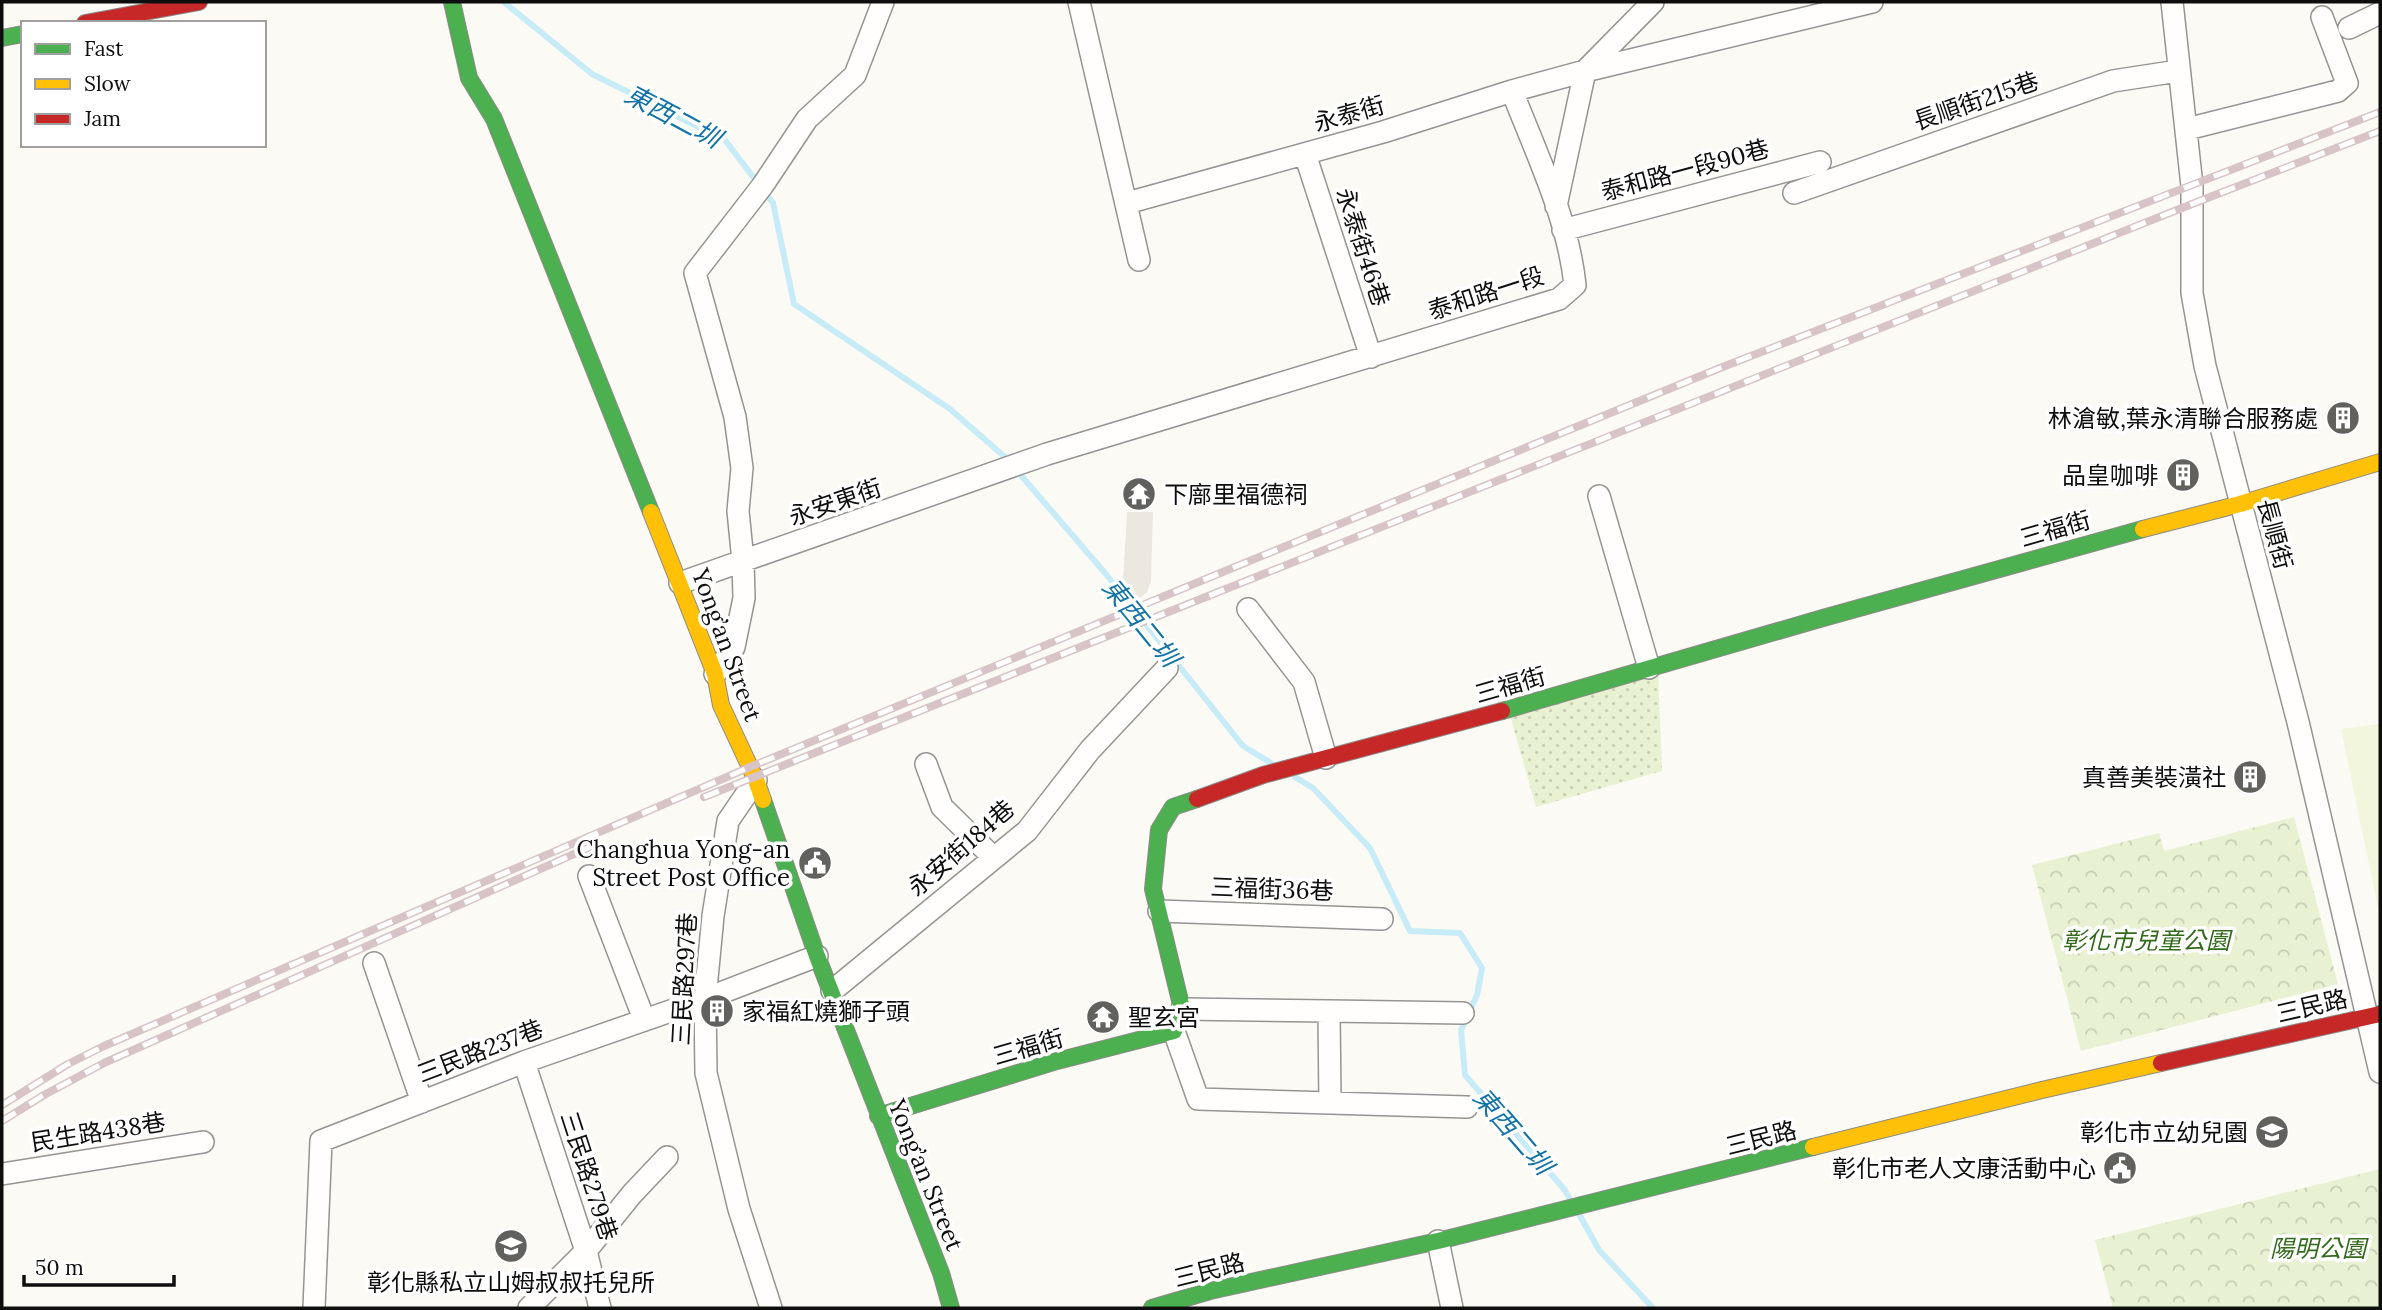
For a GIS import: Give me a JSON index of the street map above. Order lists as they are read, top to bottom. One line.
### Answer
{"streets":{"street":["長順街215巷","永泰街","泰和路一段90巷","永泰街46巷","泰和路一段","永安東街","三福街","長順街","Yong’an Street","永安街184巷","三福街36巷","三民路297巷","三民路","三民路237巷","民生路438巷","三民路279巷"]},"crossings":[["長順街215巷","長順街"],["永泰街","永泰街46巷"],["永泰街","泰和路一段"],["泰和路一段90巷","泰和路一段"],["永泰街46巷","泰和路一段"],["永泰街46巷","永安東街"],["泰和路一段","永安東街"],["永安東街","Yong’an Street"],["三福街","長順街"],["三福街","Yong’an Street"],["三福街","三福街36巷"],["長順街","三民路"],["Yong’an Street","永安街184巷"],["Yong’an Street","三民路297巷"],["Yong’an Street","三民路237巷"],["三民路297巷","三民路237巷"],["三民路237巷","三民路279巷"]],"water":["東西二圳"],"parks":["彰化市兒童公園","陽明公園"],"places":{"building":["林滄敏,葉永清聯合服務處","品皇咖啡","真善美裝潢社","家福紅燒獅子頭"],"temple":["下廍里福德祠","聖玄宮"],"public building":["Changhua Yong-an Street Post Office","彰化市老人文康活動中心"],"school or university":["彰化市立幼兒園","彰化縣私立山姆叔叔托兒所"]},"legend":["Fast","Slow","Jam"],"scale_bar":"50 m"}
